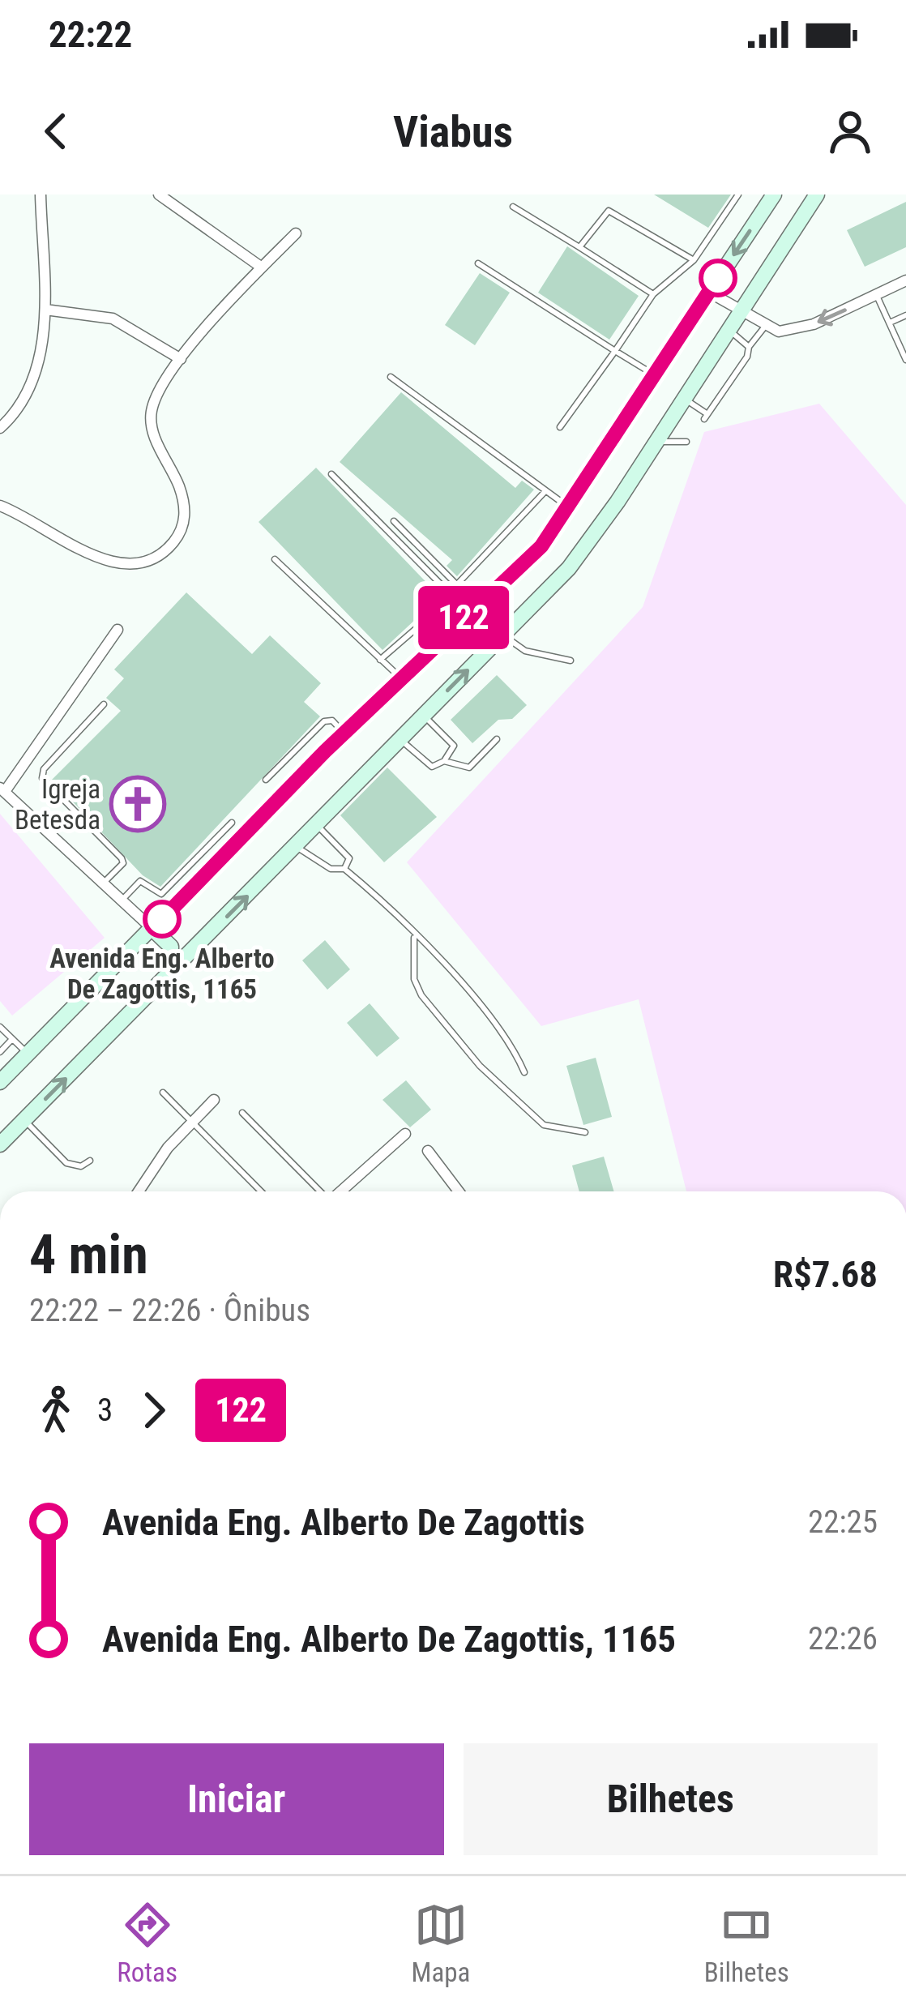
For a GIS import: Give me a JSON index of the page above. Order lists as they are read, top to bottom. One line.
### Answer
{"places":{"church":["Igreja Betesda"],"other":["Avenida Eng. Alberto De Zagottis, 1165"]},"lines":["bus line 122"],"page":{"status":"22:22","header":"Viabus","on_map":"122","heading":["4 min","22:22 – 22:26 · Ônibus","R$7.68"],"legs":["3","122"],"list":[{"name":"Avenida Eng. Alberto De Zagottis","value":"22:25"},{"name":"Avenida Eng. Alberto De Zagottis, 1165","value":"22:26"}],"buttons":["Iniciar","Bilhetes"],"tabs":["Rotas","Mapa","Bilhetes"]}}
